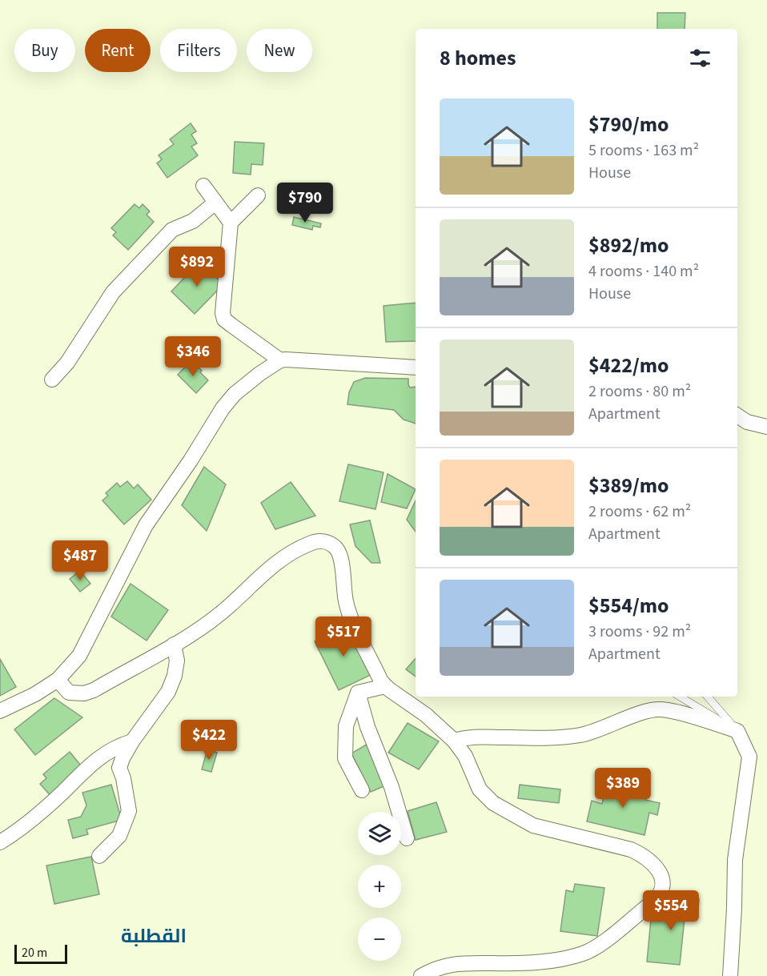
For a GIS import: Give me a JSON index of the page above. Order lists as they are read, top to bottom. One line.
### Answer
{"districts":["القطلبة"],"scale_bar":"20 m","page":{"chip":["Buy","Rent","Filters","New"],"heading":"8 homes","list":[{"name":"$790/mo","note":"5 rooms · 163 m² · House"},{"name":"$892/mo","note":"4 rooms · 140 m² · House"},{"name":"$422/mo","note":"2 rooms · 80 m² · Apartment"},{"name":"$389/mo","note":"2 rooms · 62 m² · Apartment"},{"name":"$554/mo","note":"3 rooms · 92 m² · Apartment"}],"price":["$790","$892","$346","$487","$517","$422","$389","$554"],"map_buttons":["+","−"],"scale":"20 m"}}
